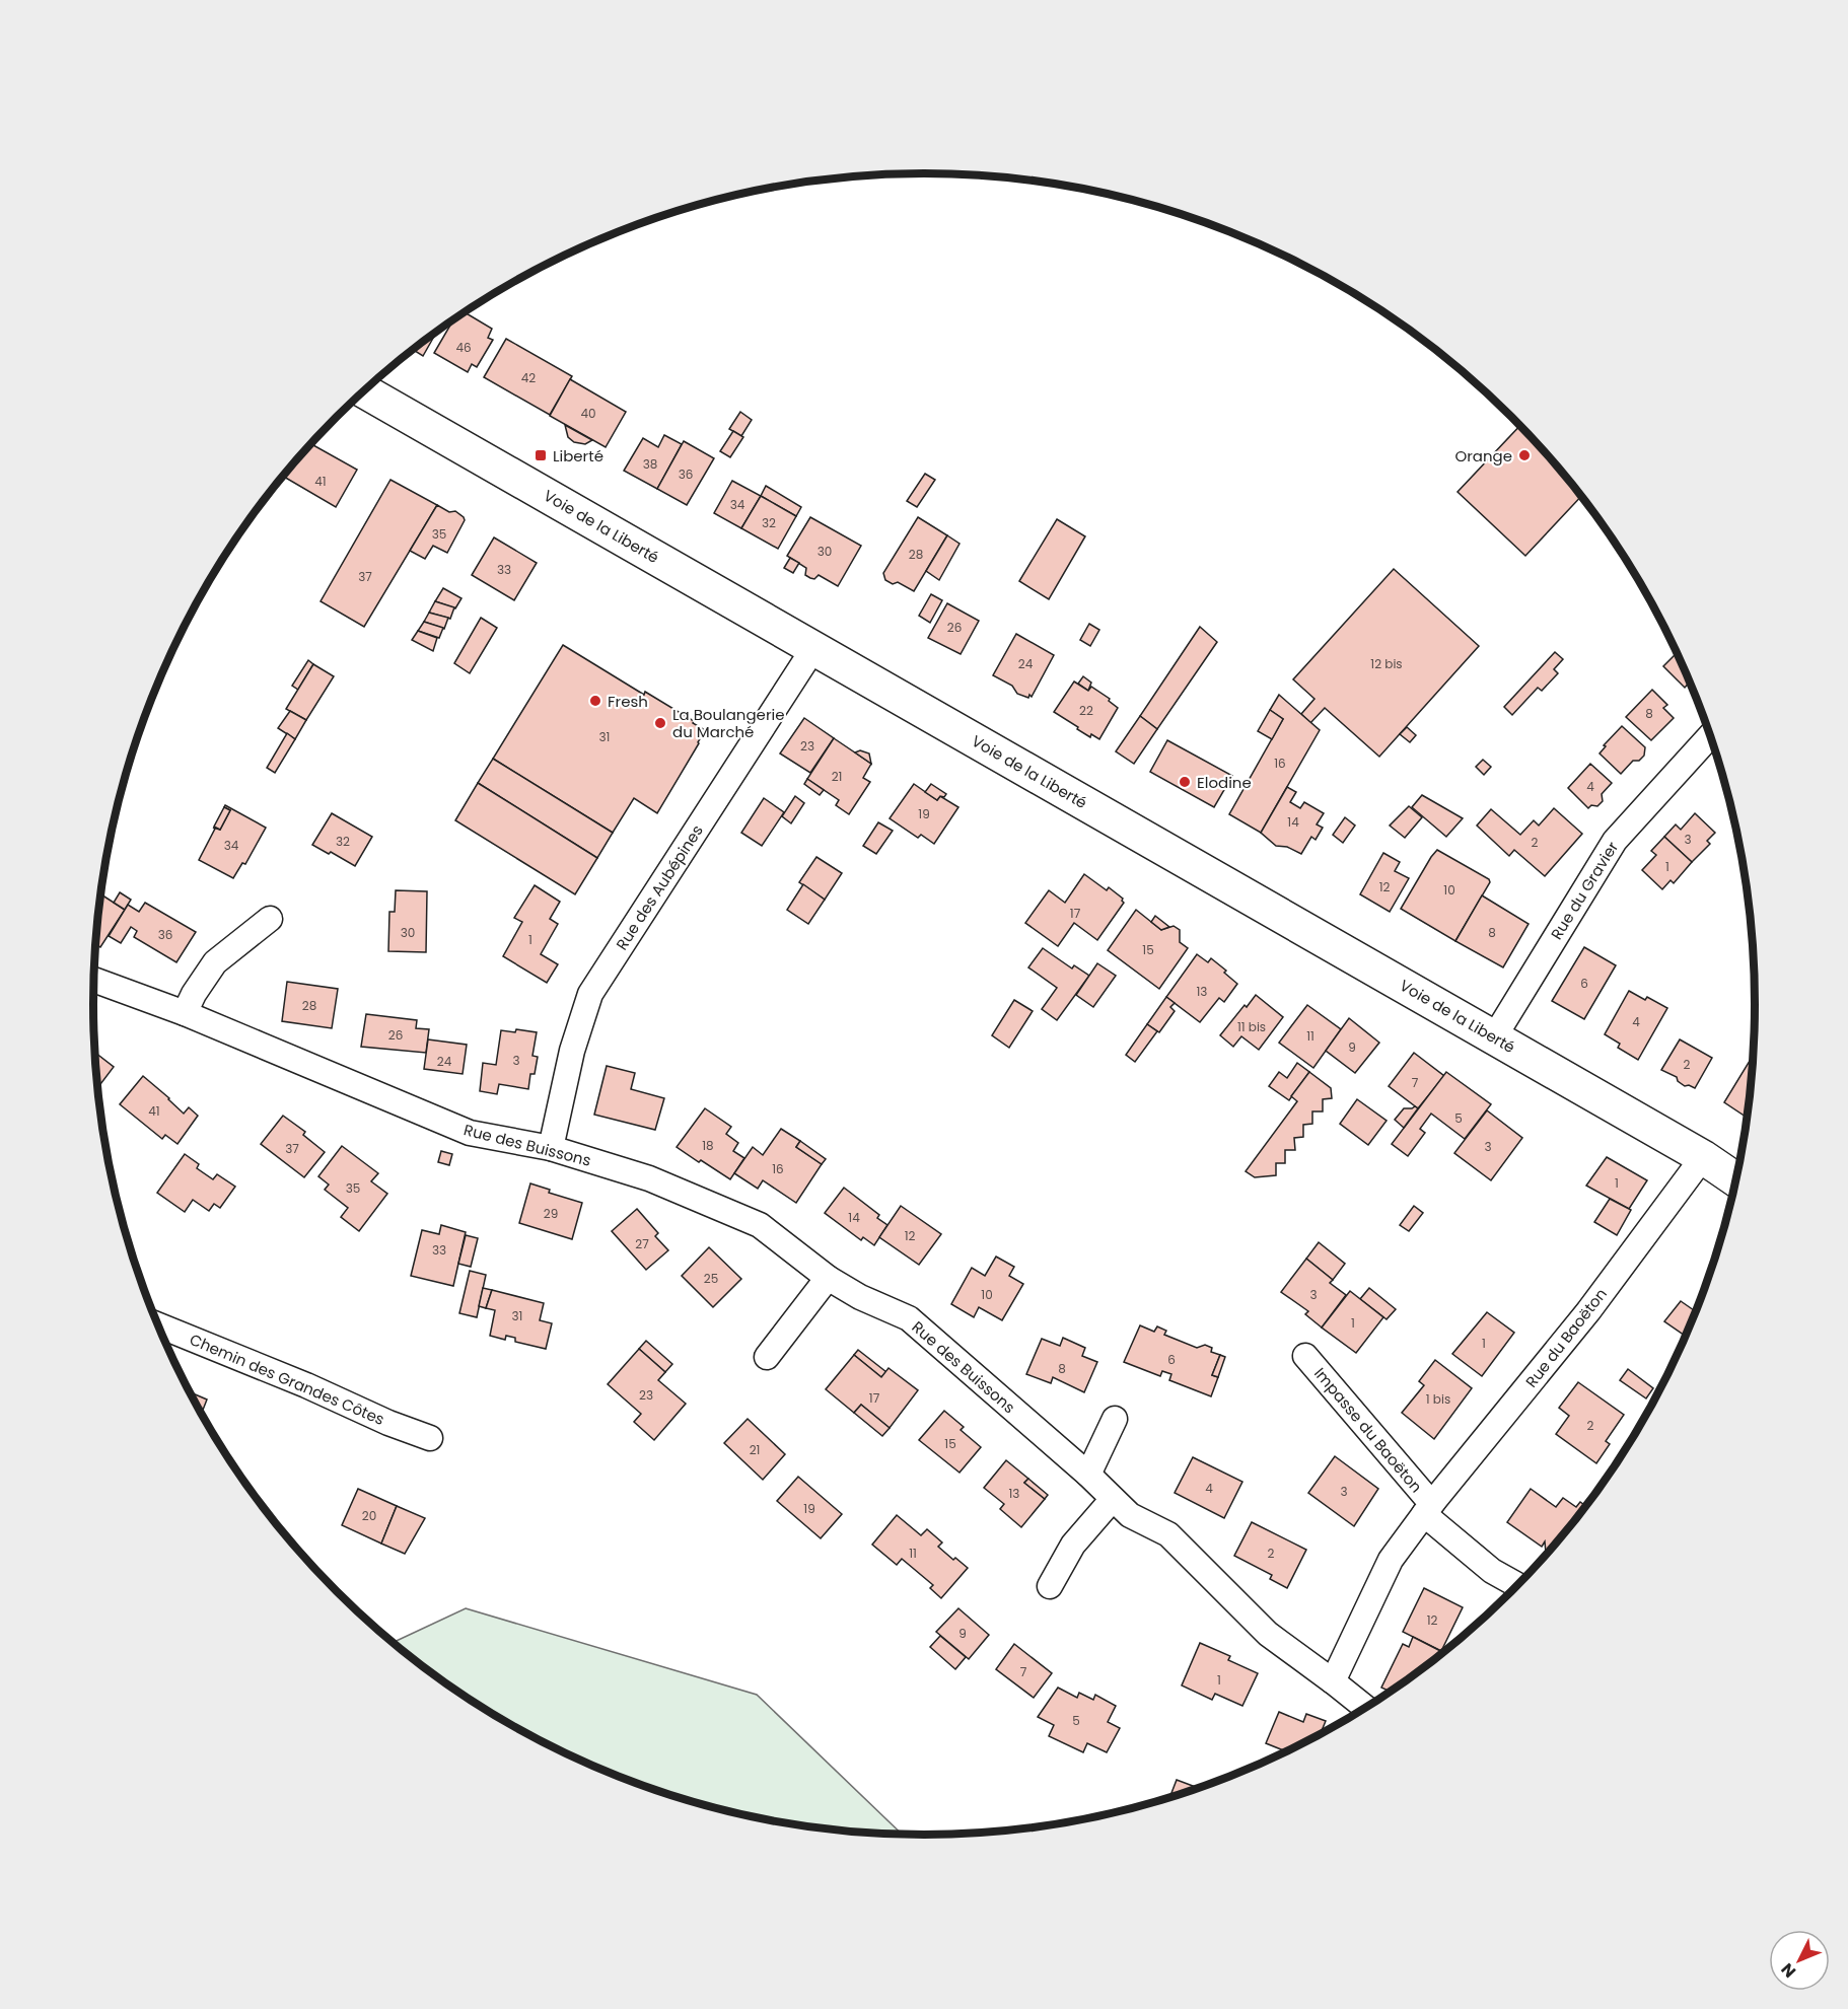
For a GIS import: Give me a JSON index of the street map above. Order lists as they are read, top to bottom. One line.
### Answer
{"streets":{"main road":["Voie de la Liberté"],"street":["Rue des Aubépines","Rue du Gravier","Rue des Buissons","Rue du Baoëton","Chemin des Grandes Côtes","Impasse du Baoëton"]},"crossings":[["Voie de la Liberté","Rue des Aubépines"],["Voie de la Liberté","Rue du Gravier"],["Voie de la Liberté","Rue du Baoëton"],["Rue des Aubépines","Rue des Buissons"],["Rue des Buissons","Rue du Baoëton"],["Rue du Baoëton","Impasse du Baoëton"]],"places":{"transit":["Liberté"],"other":["Orange","Fresh","La Boulangerie du Marché","Elodine"]},"house_numbers":["46","42","40","38","36","41","34","32","35","30","28","33","37","26","24","12 bis","22","8","31","23","16","21","4","19","14","3","32","2","34","1","12","10","17","30","8","36","1","15","6","13","28","4","11 bis","26","11","9","3","24","2","7","41","5","18","3","37","16","1","35","29","14","12","27","33","25","10","3","31","1","1","6","8","23","17","1 bis","2","15","21","4","3","13","19","20","11","2","12","9","7","1","5"],"north":"bottom left"}
